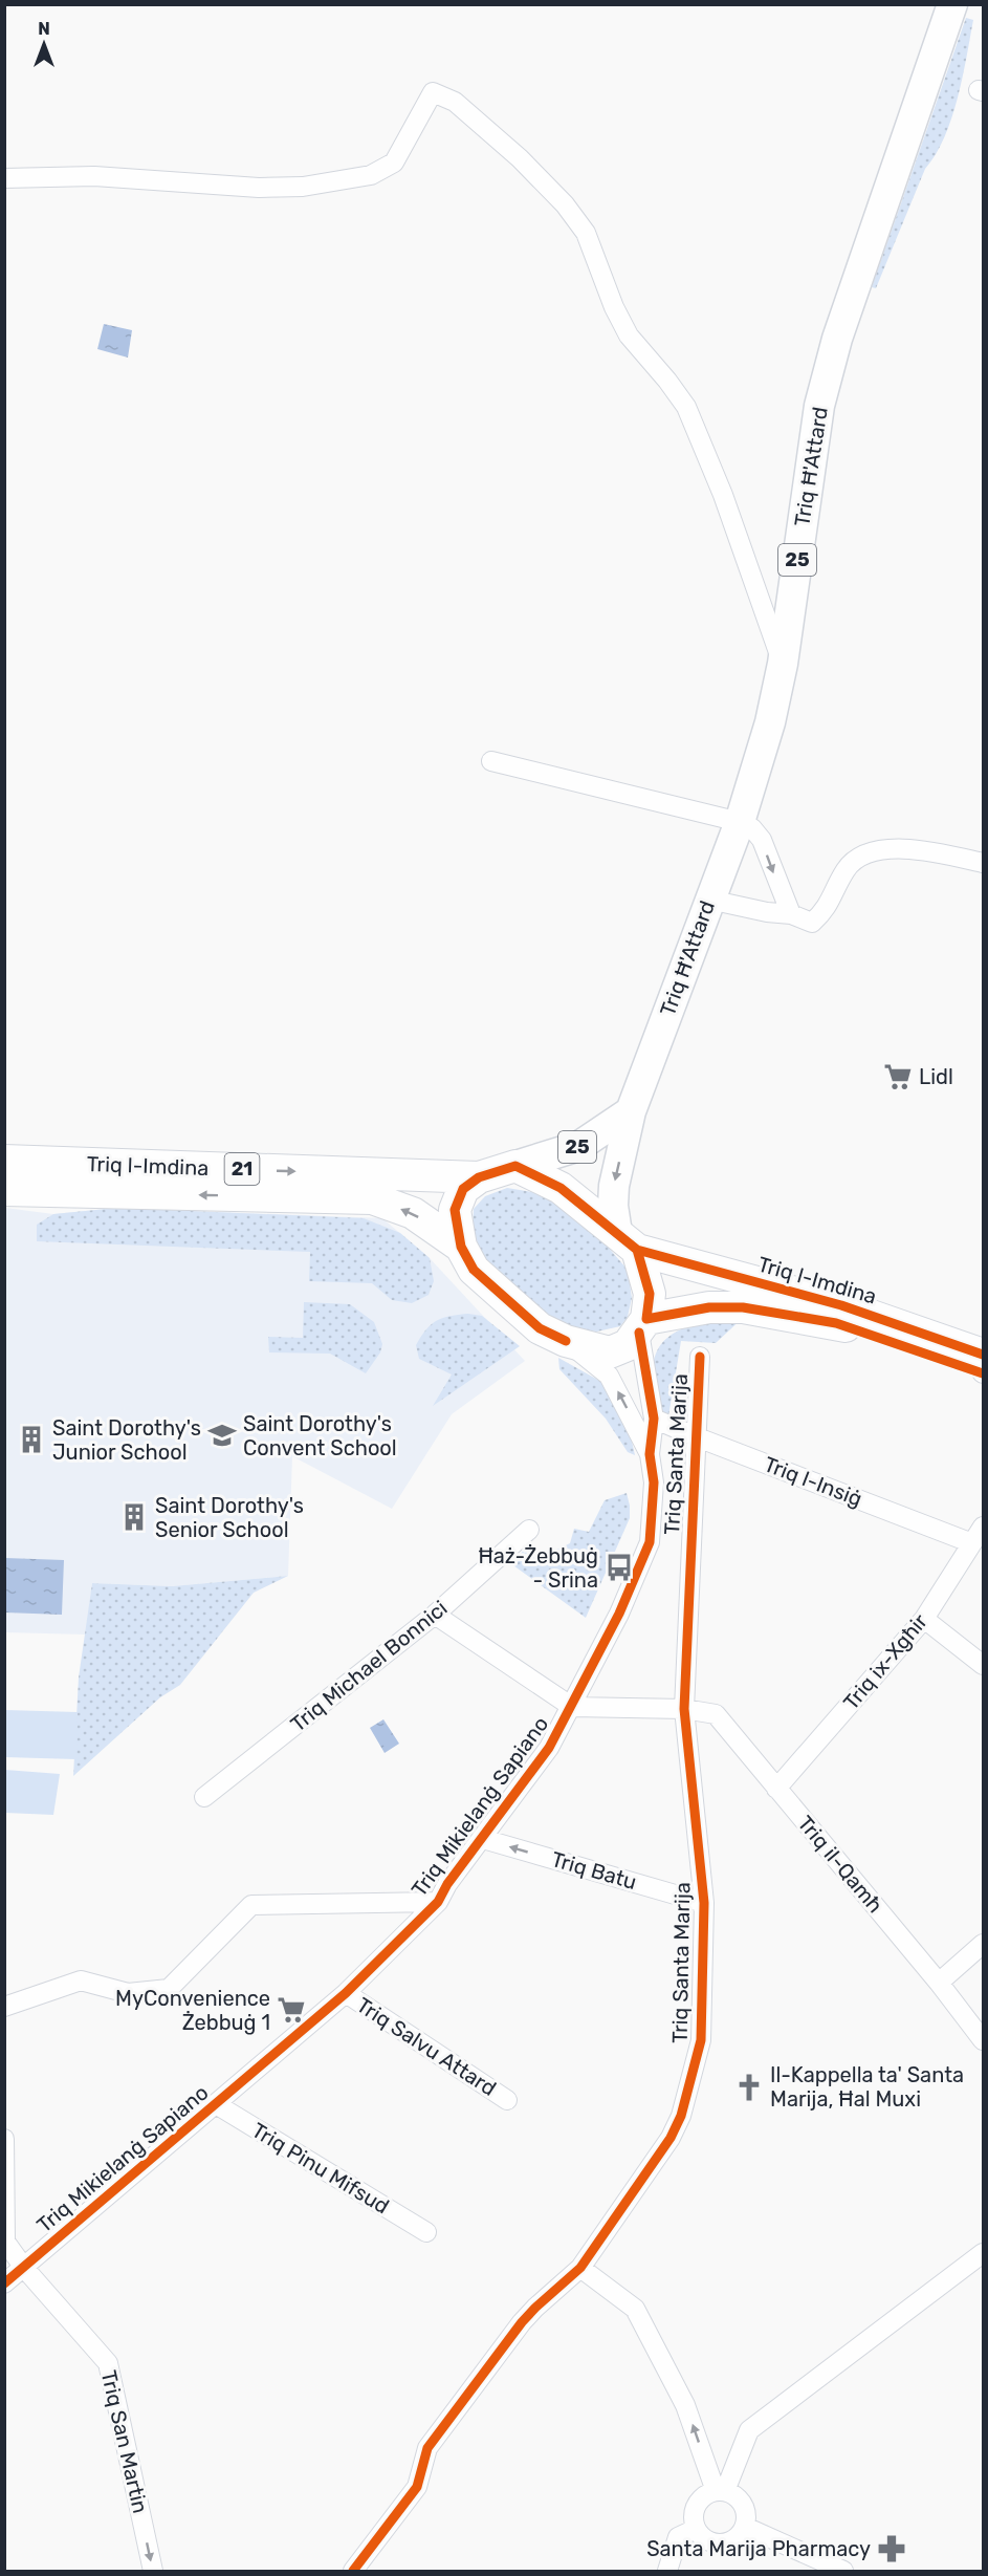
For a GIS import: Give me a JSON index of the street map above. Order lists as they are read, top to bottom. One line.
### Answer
{"streets":{"highway":["Triq l-Imdina","21"],"main road":["Triq Ħ'Attard","25"],"street":["Triq Santa Marija","Triq l-Insiġ","Triq ix-Xgħir","Triq Michael Bonnici","Triq Mikielanġ Sapiano","Triq il-Qamħ","Triq Batu","Triq Salvu Attard","Triq Pinu Mifsud","Triq San Martin"]},"crossings":[["Triq Ħ'Attard","25"],["Triq Ħ'Attard","Triq l-Imdina"],["Triq Ħ'Attard","Triq Mikielanġ Sapiano"],["25","Triq l-Imdina"],["25","Triq Mikielanġ Sapiano"],["Triq l-Imdina","Triq Mikielanġ Sapiano"],["Triq Santa Marija","Triq l-Insiġ"],["Triq Santa Marija","Triq il-Qamħ"],["Triq Santa Marija","Triq Batu"],["Triq l-Insiġ","Triq ix-Xgħir"],["Triq l-Insiġ","Triq Mikielanġ Sapiano"],["Triq ix-Xgħir","Triq il-Qamħ"],["Triq Mikielanġ Sapiano","Triq il-Qamħ"],["Triq Mikielanġ Sapiano","Triq Batu"],["Triq Mikielanġ Sapiano","Triq Salvu Attard"],["Triq Mikielanġ Sapiano","Triq Pinu Mifsud"],["Triq Mikielanġ Sapiano","Triq San Martin"]],"one_way":["Triq Batu","Triq San Martin"],"places":{"supermarket":["Lidl","MyConvenience Żebbuġ 1"],"school or university":["Saint Dorothy's Convent School"],"building":["Saint Dorothy's Junior School","Saint Dorothy's Senior School"],"bus stop":["Ħaż-Żebbuġ - Srina"],"church":["Il-Kappella ta' Santa Marija, Ħal Muxi"],"pharmacy":["Santa Marija Pharmacy"]},"north":"top"}
